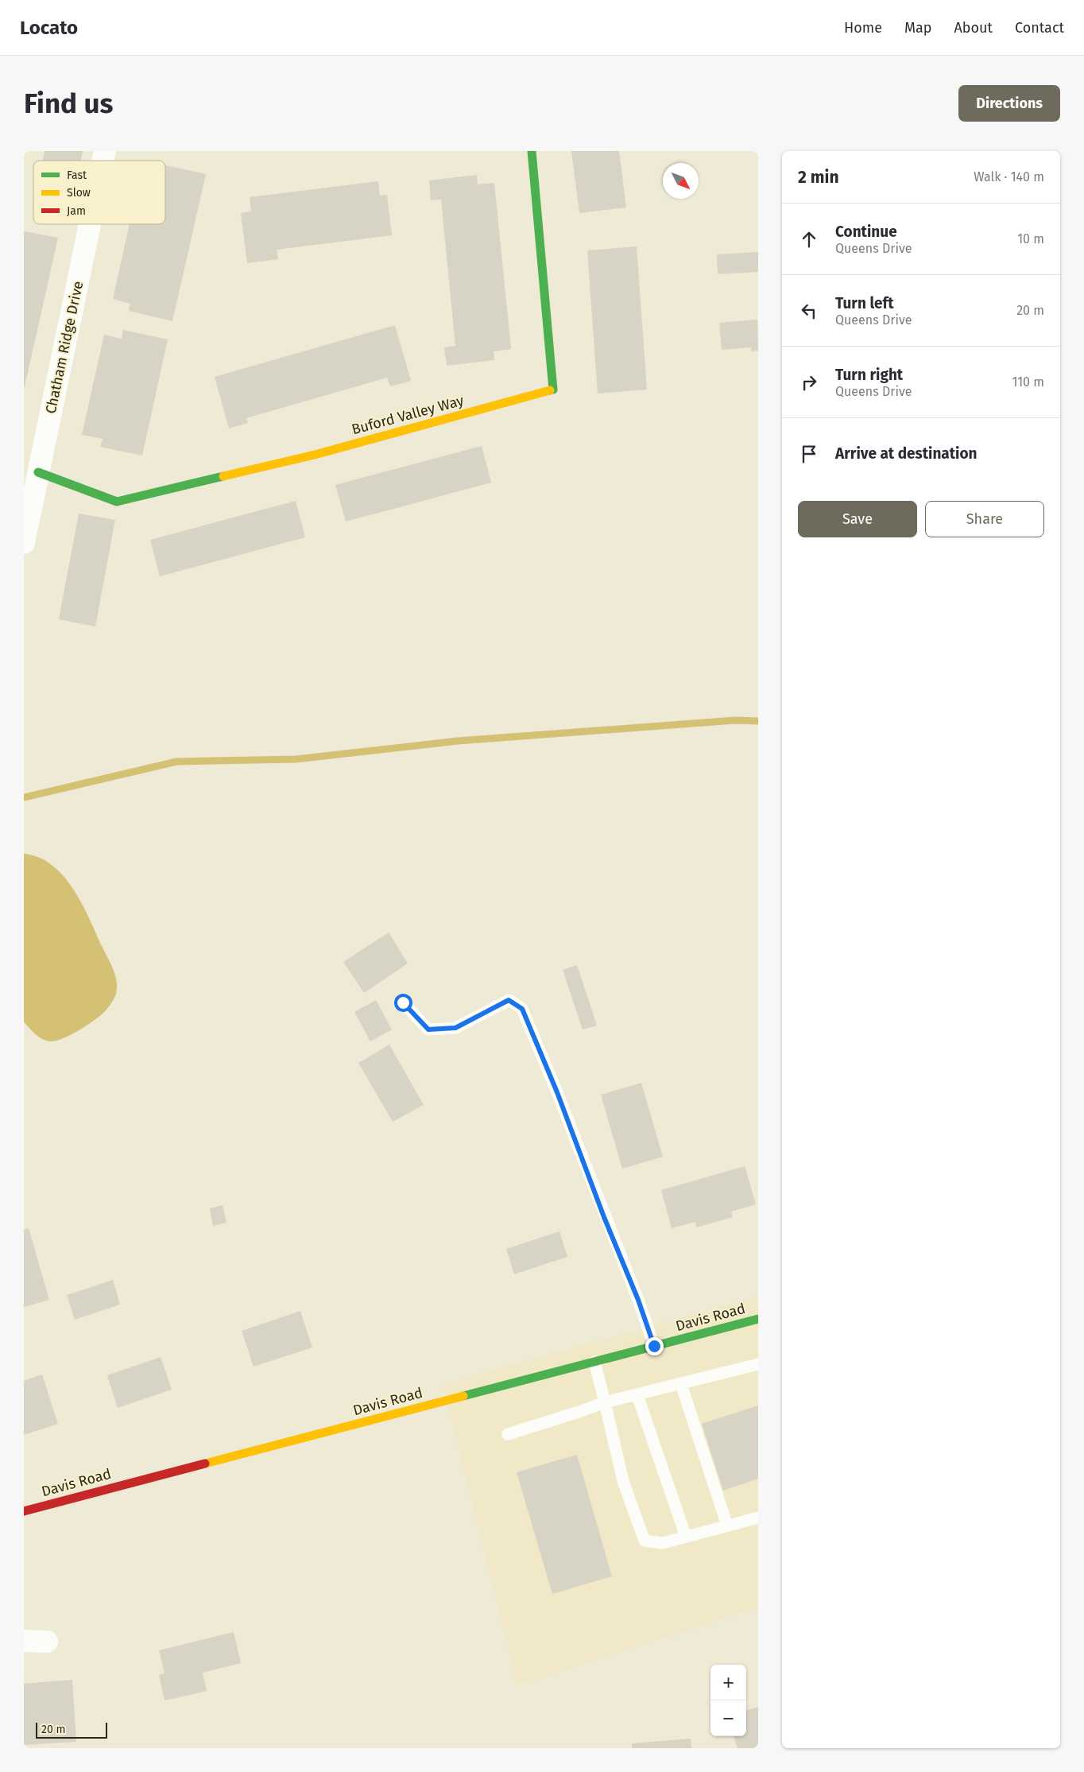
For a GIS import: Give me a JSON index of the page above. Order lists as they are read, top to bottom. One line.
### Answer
{"streets":{"street":["Chatham Ridge Drive","Buford Valley Way","Davis Road"]},"crossings":[["Chatham Ridge Drive","Buford Valley Way"]],"legend":["Fast","Slow","Jam"],"scale_bar":"20 m","north":"bottom right","page":{"header":"Locato","nav":["Home","Map","About","Contact"],"buttons":["Directions",["Save","Share"]],"title":"Find us","heading":["2 min","Walk · 140 m"],"list":[["Continue","Queens Drive","10 m"],["Turn left","Queens Drive","20 m"],["Turn right","Queens Drive","110 m"],"Arrive at destination"],"map_buttons":["+","−"],"scale":"20 m"}}
